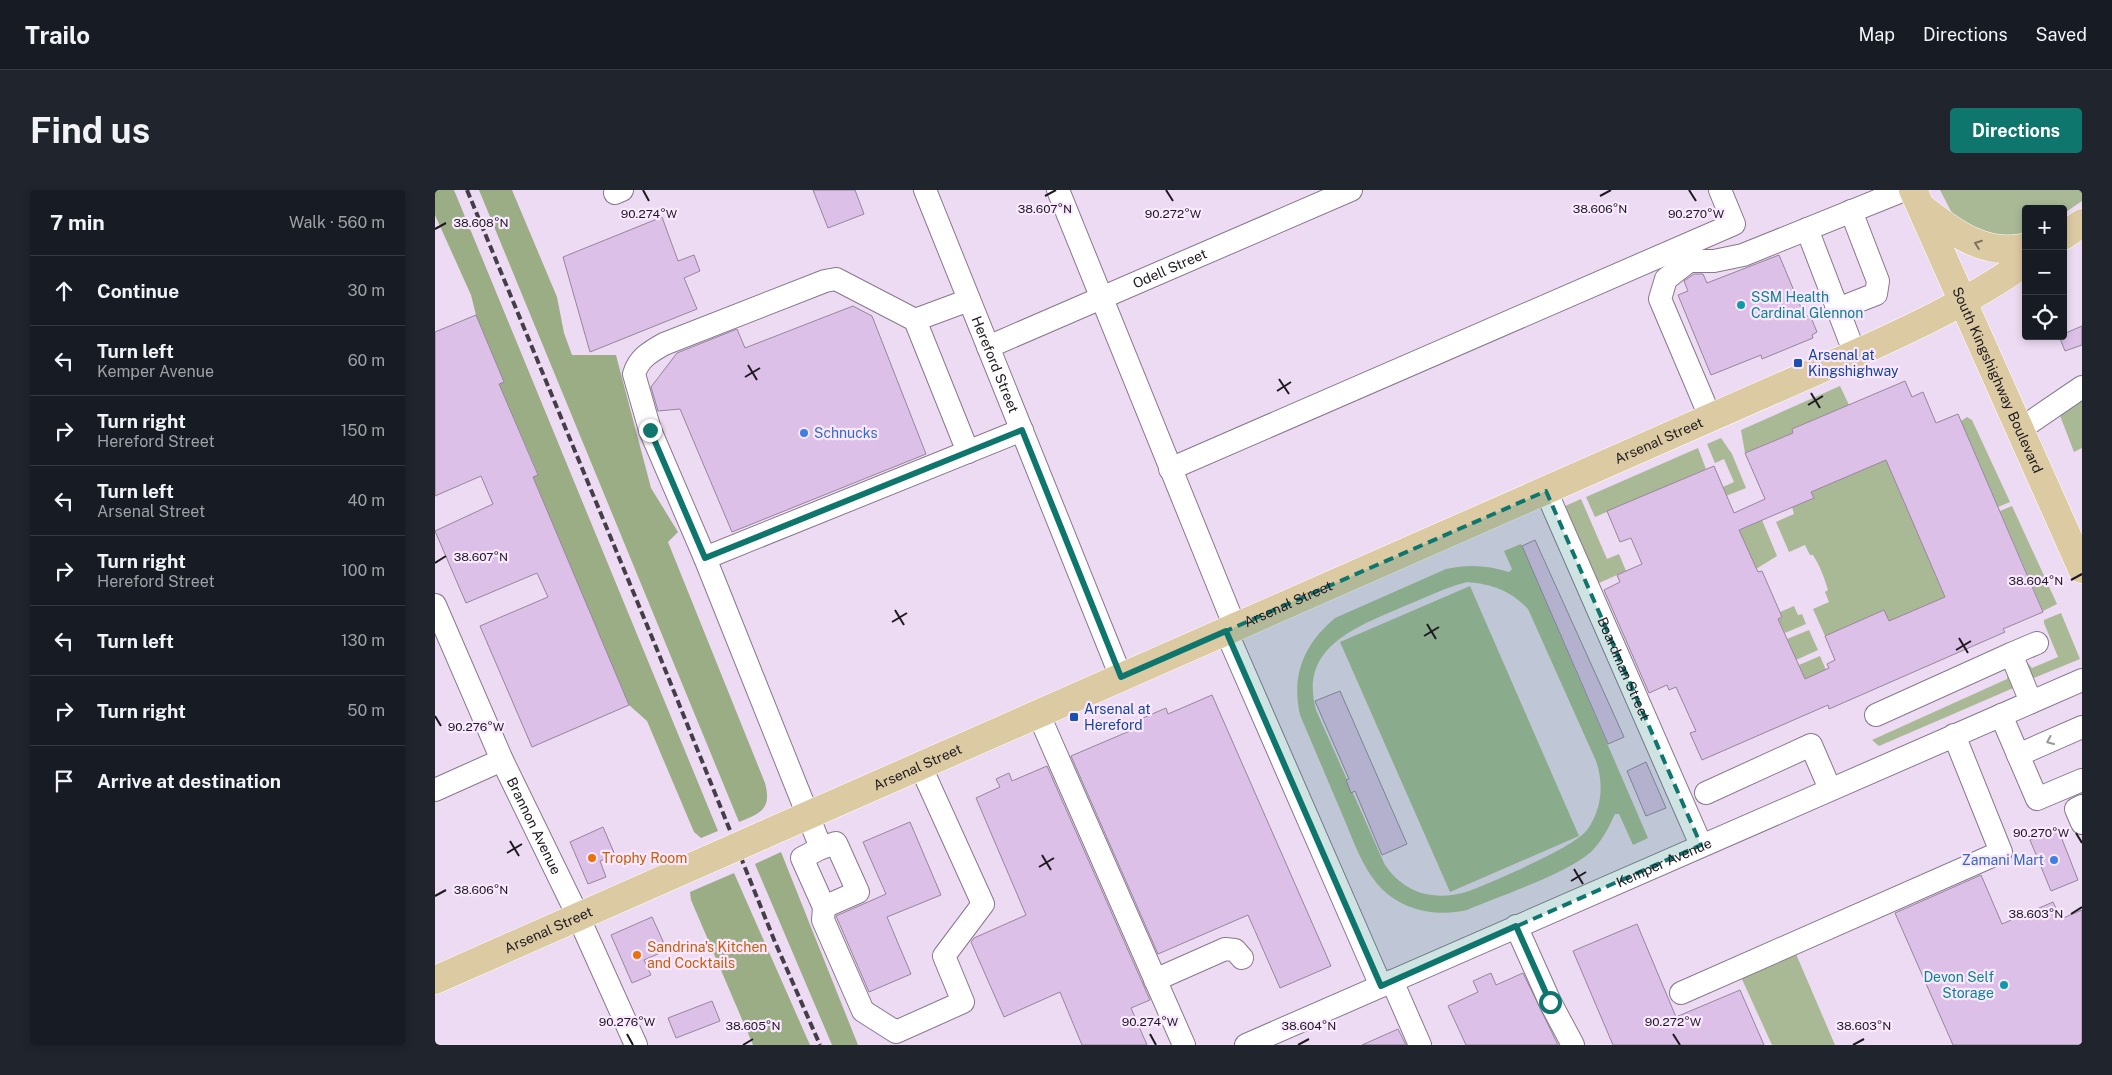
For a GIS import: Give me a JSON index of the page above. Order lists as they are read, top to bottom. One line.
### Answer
{"streets":{"main road":["South Kingshighway Boulevard","Arsenal Street"],"street":["Odell Street","Hereford Street","Boardman Street","Brannon Avenue","Kemper Avenue"]},"crossings":[["Odell Street","Hereford Street"],["Hereford Street","Arsenal Street"],["South Kingshighway Boulevard","Arsenal Street"],["Arsenal Street","Boardman Street"],["Arsenal Street","Brannon Avenue"],["Boardman Street","Kemper Avenue"]],"places":{"other":["SSM Health Cardinal Glennon","Schnucks","Trophy Room","Zamani Mart","Sandrina's Kitchen and Cocktails","Devon Self Storage"],"transit":["Arsenal at Kingshighway","Arsenal at Hereford"]},"page":{"header":"Trailo","nav":["Map","Directions","Saved"],"buttons":"Directions","title":"Find us","heading":["7 min","Walk · 560 m"],"map_buttons":["+","−"],"list":[["Continue","30 m"],["Turn left","Kemper Avenue","60 m"],["Turn right","Hereford Street","150 m"],["Turn left","Arsenal Street","40 m"],["Turn right","Hereford Street","100 m"],["Turn left","130 m"],["Turn right","50 m"],"Arrive at destination"]},"coordinates":["38.607°N","38.606°N","90.274°W","90.272°W","90.270°W","38.608°N","38.604°N","90.276°W","38.603°N","38.605°N"]}
